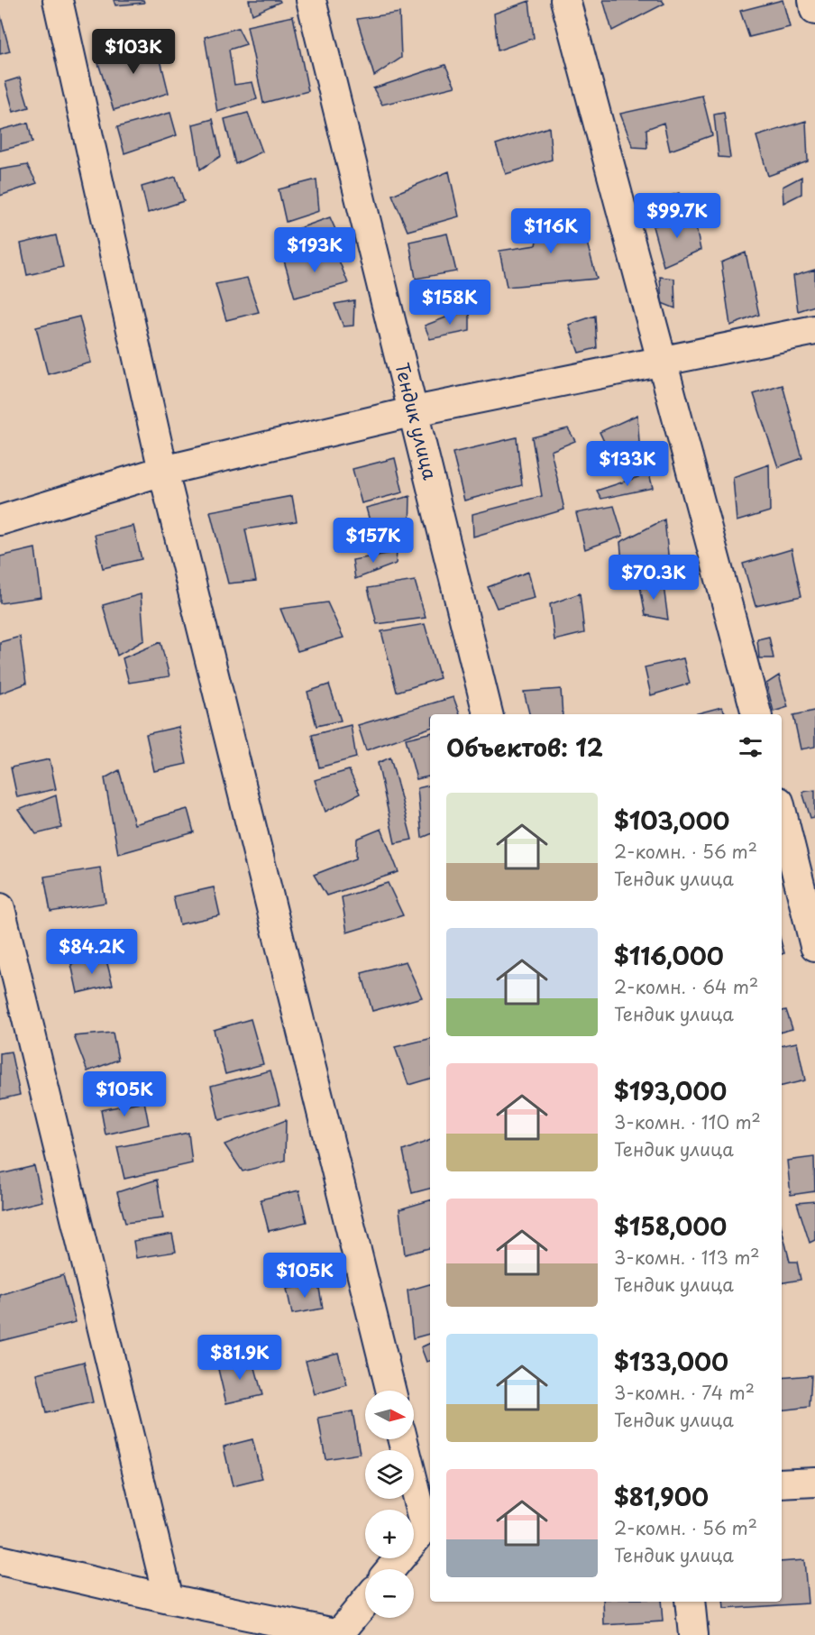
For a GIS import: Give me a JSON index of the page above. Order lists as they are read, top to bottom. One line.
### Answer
{"streets":{"street":["Тендик улица"]},"north":"right","page":{"price":["$103K","$99.7K","$116K","$193K","$158K","$133K","$157K","$70.3K","$84.2K","$105K","$105K","$81.9K"],"heading":"Объектов: 12","list":[{"name":"$103,000","note":"2-комн. · 56 m² · Тендик улица"},{"name":"$116,000","note":"2-комн. · 64 m² · Тендик улица"},{"name":"$193,000","note":"3-комн. · 110 m² · Тендик улица"},{"name":"$158,000","note":"3-комн. · 113 m² · Тендик улица"},{"name":"$133,000","note":"3-комн. · 74 m² · Тендик улица"},{"name":"$81,900","note":"2-комн. · 56 m² · Тендик улица"}],"map_buttons":["+","−"]}}
